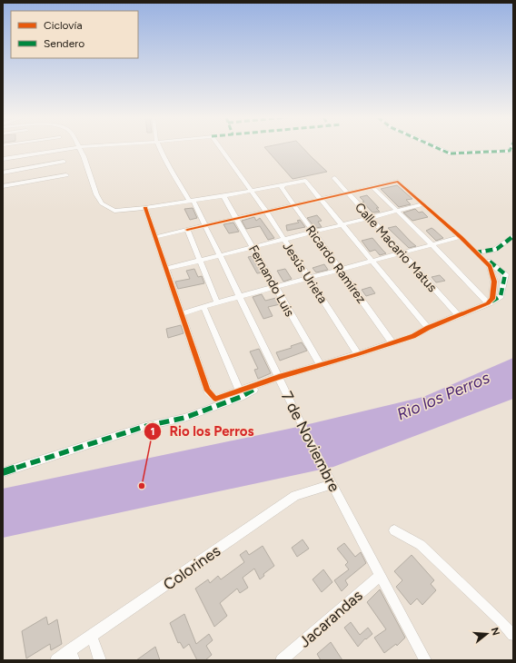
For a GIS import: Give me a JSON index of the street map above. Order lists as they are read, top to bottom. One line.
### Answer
{"streets":{"street":["Calle Macario Matus","Ricardo Ramírez","Jesús Urieta","Fernando Luis","7 de Noviembre","Colorines","Jacarandas"]},"crossings":[["7 de Noviembre","Colorines"],["7 de Noviembre","Jacarandas"]],"water":["Rio los Perros"],"places":["Rio los Perros"],"legend":["Ciclovía","Sendero"],"north":"right"}
